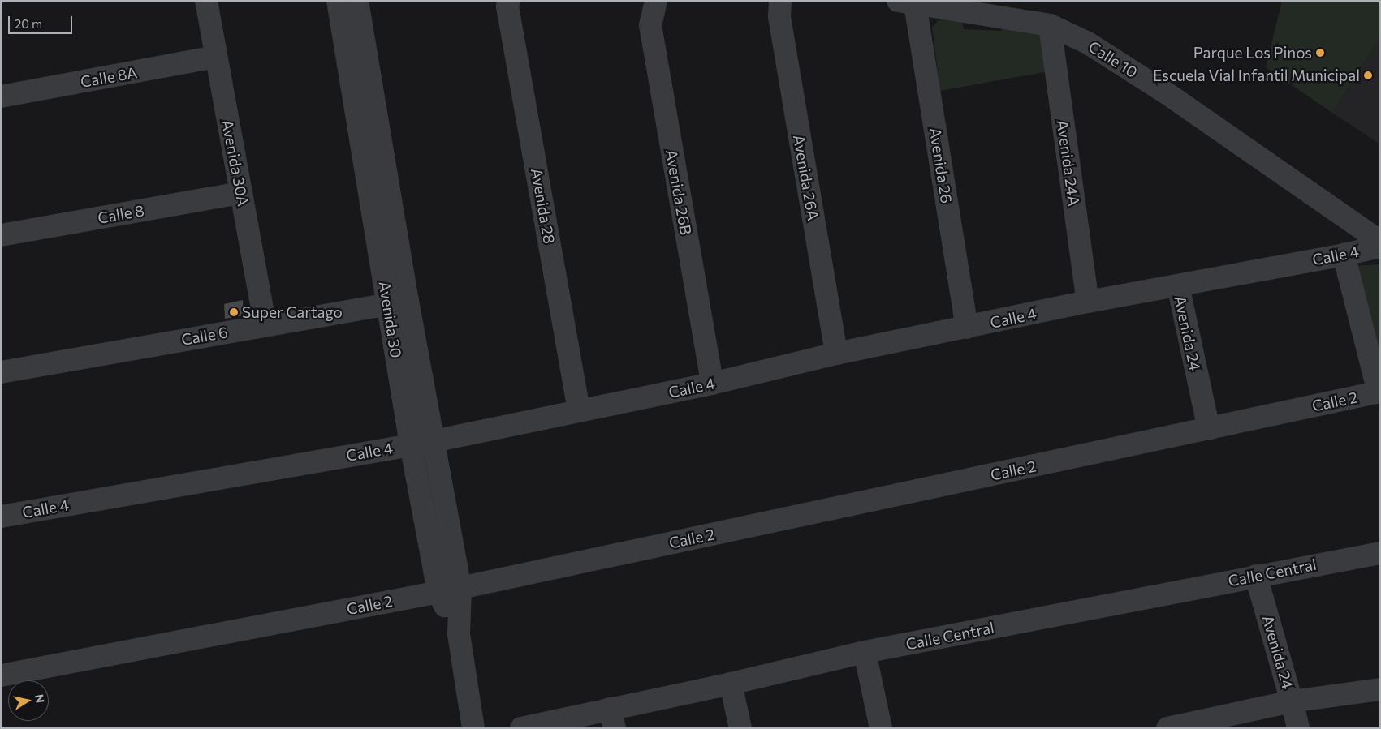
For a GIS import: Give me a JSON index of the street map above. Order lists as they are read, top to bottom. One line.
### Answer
{"streets":{"street":["Calle 10","Calle 8A","Avenida 30A","Avenida 24A","Avenida 26","Avenida 26A","Avenida 26B","Avenida 28","Calle 8","Calle 4","Avenida 30","Avenida 24","Calle 6","Calle 2","Calle Central"]},"crossings":[["Calle 10","Avenida 24A"],["Calle 10","Avenida 26"],["Calle 8A","Avenida 30A"],["Avenida 30A","Calle 8"],["Avenida 30A","Calle 6"],["Avenida 24A","Calle 4"],["Avenida 26","Calle 4"],["Avenida 26A","Calle 4"],["Avenida 26B","Calle 4"],["Avenida 28","Calle 4"],["Calle 4","Avenida 30"],["Calle 4","Avenida 24"],["Avenida 30","Calle 6"],["Avenida 30","Calle 2"],["Avenida 24","Calle 2"],["Avenida 24","Calle Central"]],"places":["Parque Los Pinos","Escuela Vial Infantil Municipal","Super Cartago"],"scale_bar":"20 m","north":"right"}
